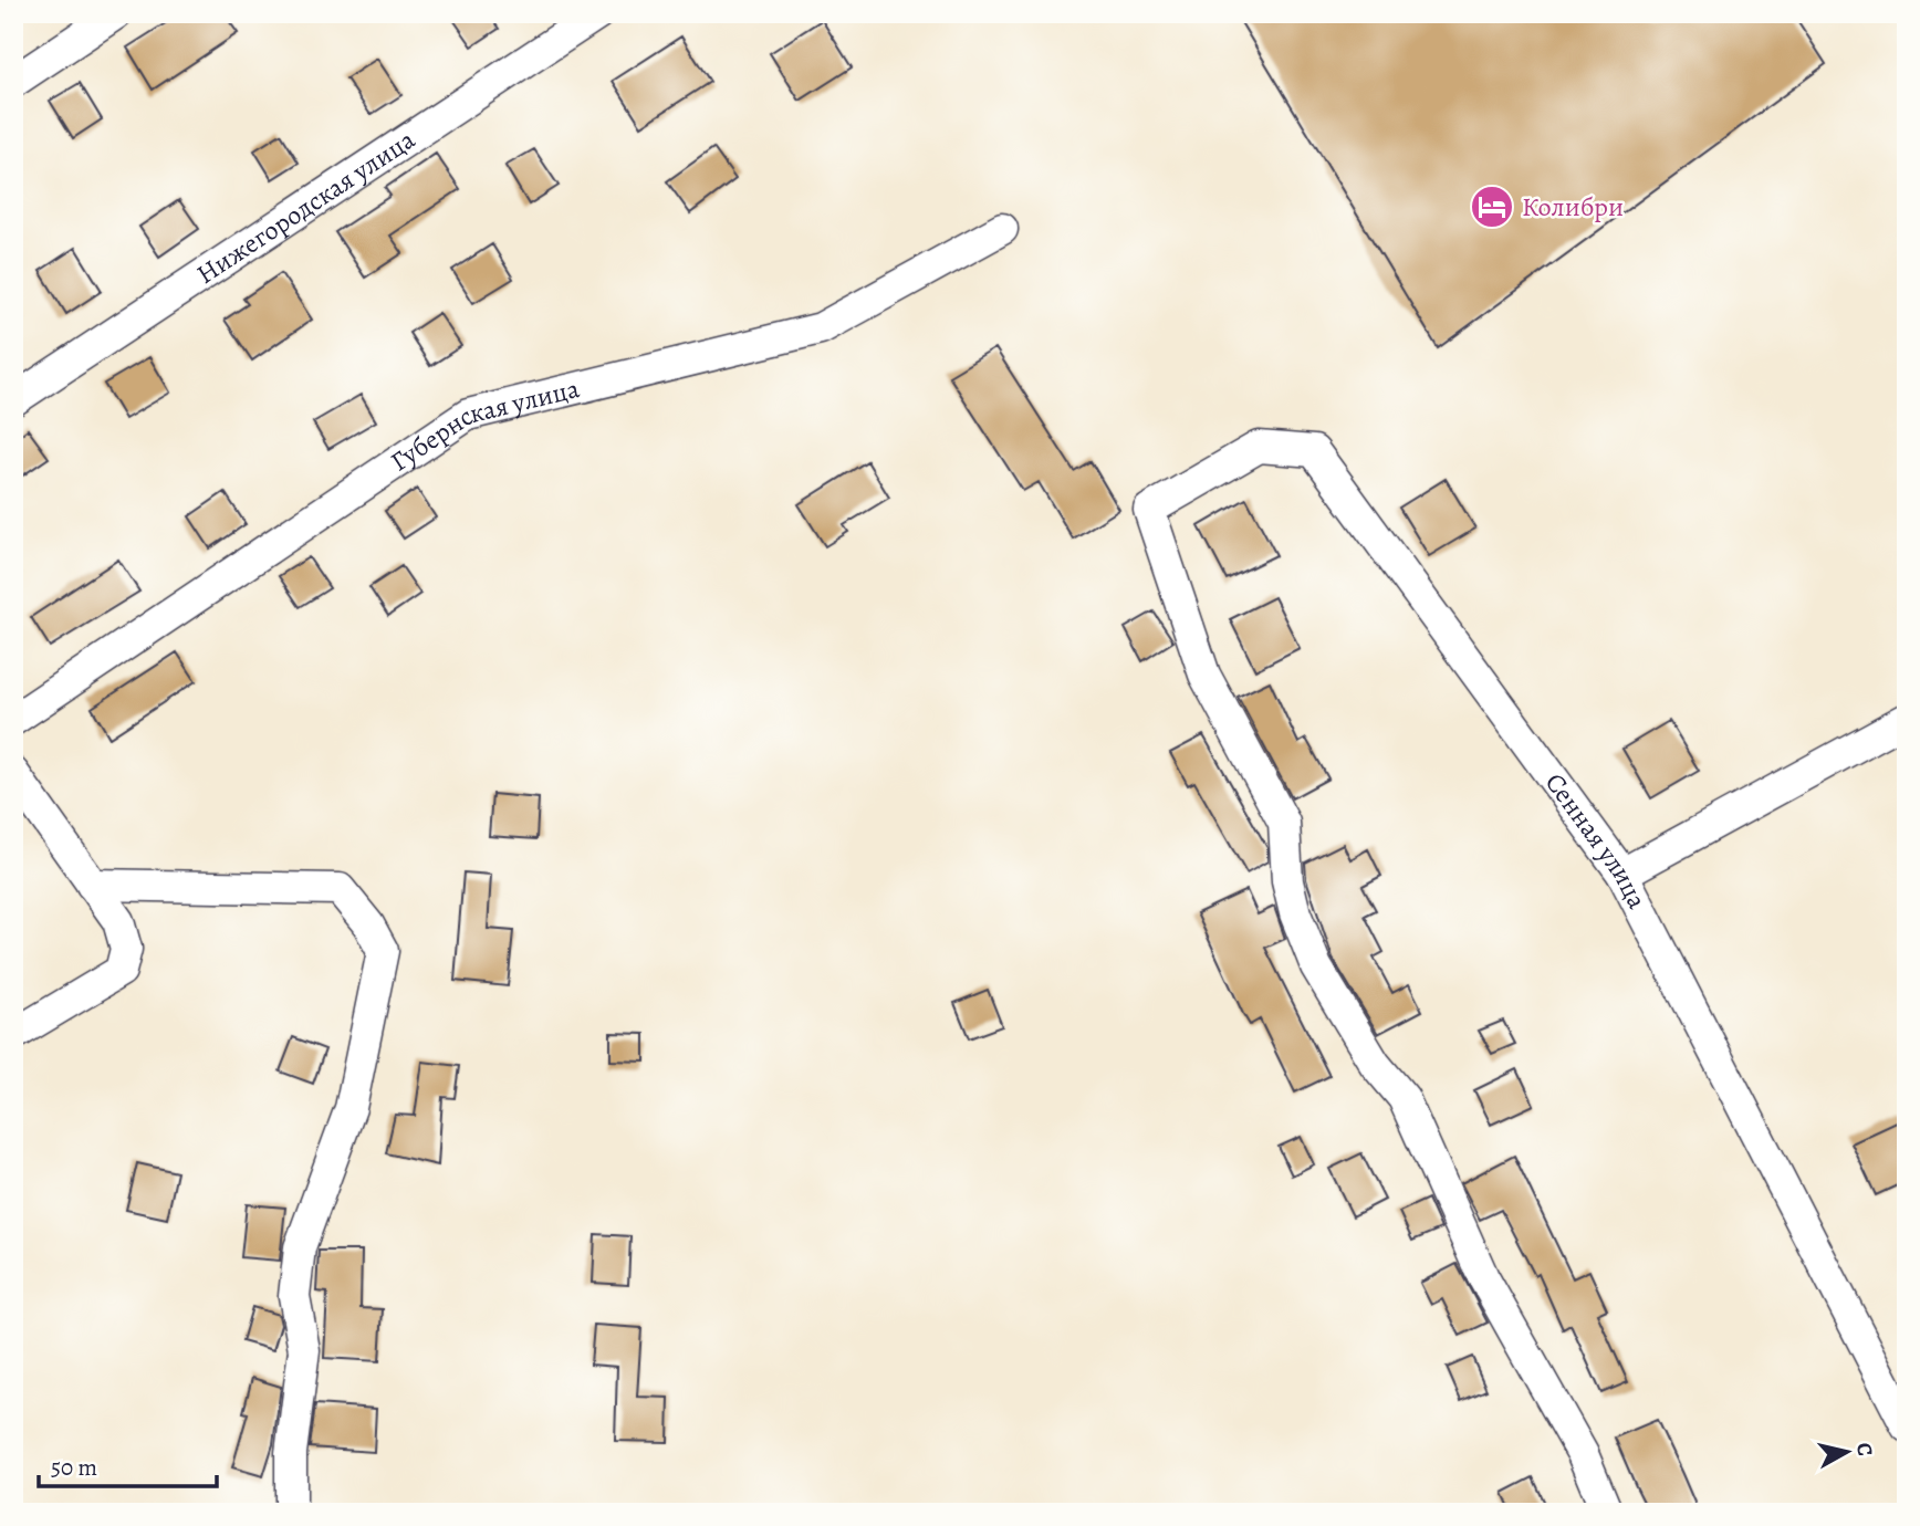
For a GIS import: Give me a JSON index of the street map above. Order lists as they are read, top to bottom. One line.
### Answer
{"streets":{"street":["Нижегородская улица","Губернская улица","Сенная улица"]},"places":{"hotel":["Колибри"]},"scale_bar":"50 m","north":"right"}
